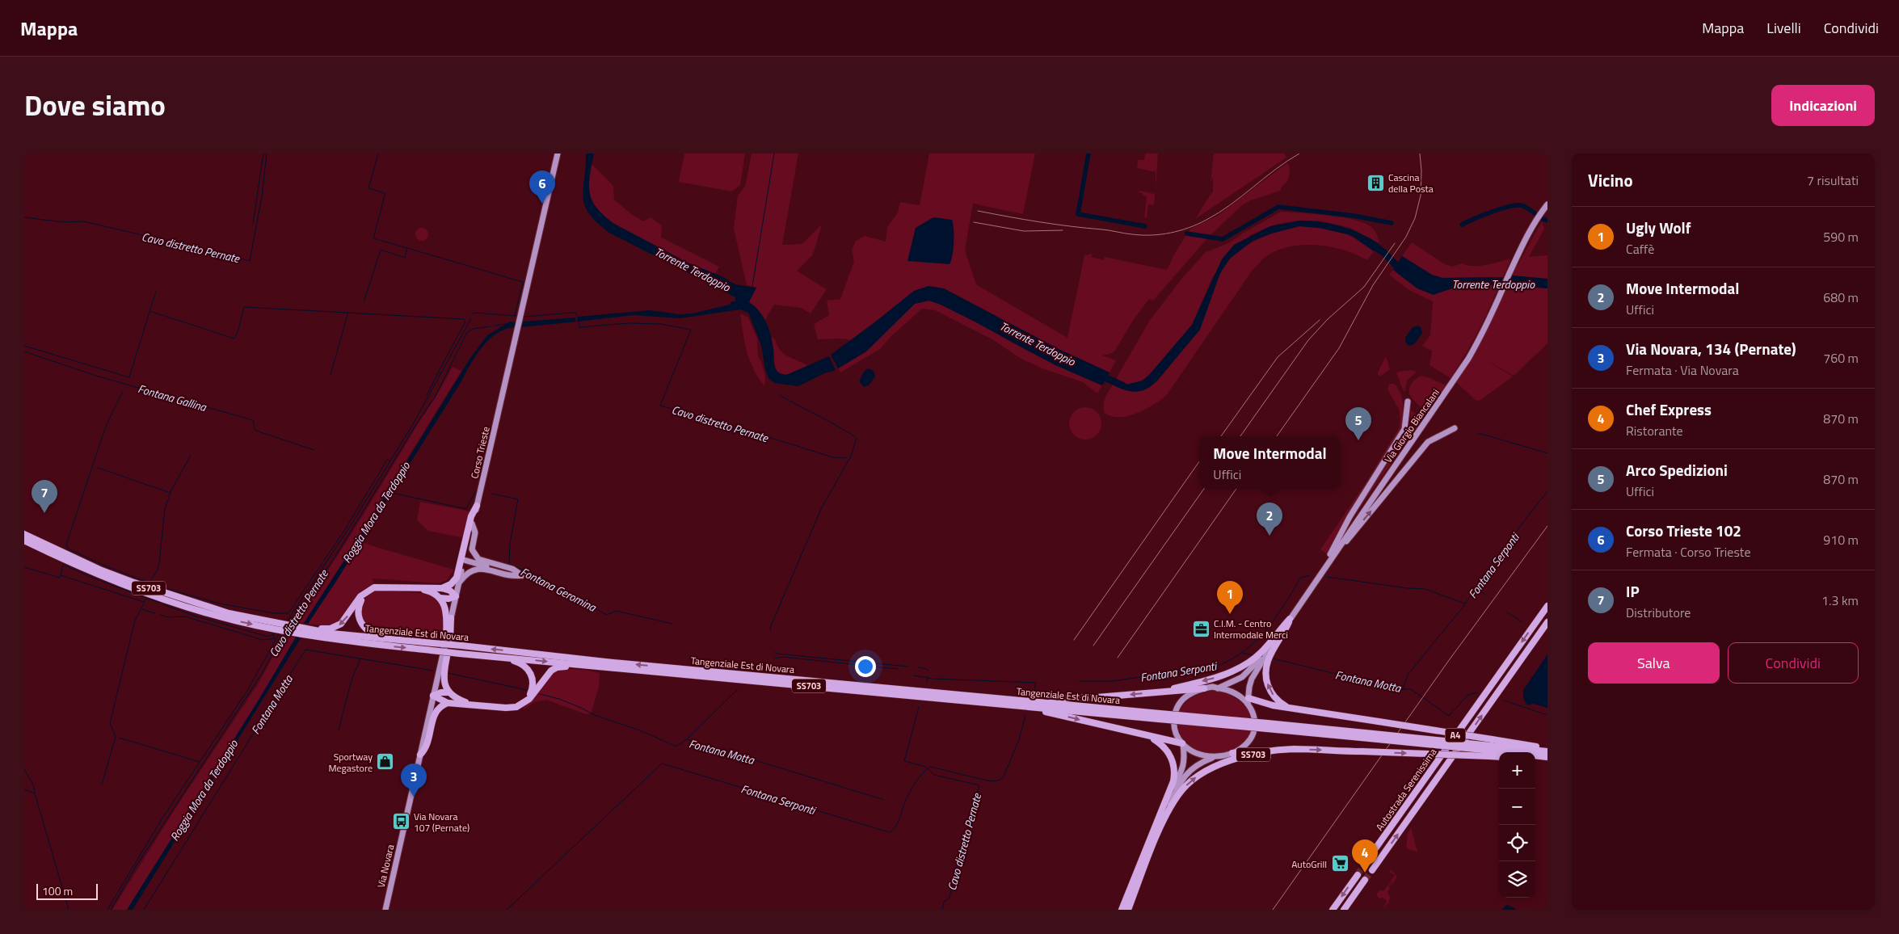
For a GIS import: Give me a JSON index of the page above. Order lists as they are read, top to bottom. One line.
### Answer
{"streets":{"highway":["SS703","Tangenziale Est di Novara","A4","Autostrada Serenissima"],"main road":["Via Giorgio Biancalani","Corso Trieste","Via Novara"]},"crossings":[["Via Giorgio Biancalani","SS703"],["SS703","Tangenziale Est di Novara"]],"water":["Cavo distretto Pernate","Torrente Terdoppio","Fontana Gallina","Roggia Mora da Terdoppio","Fontana Serponti","Fontana Geromina","Fontana Motta"],"places":{"building":["Cascina della Posta"],"office":["C.I.M. - Centro Intermodale Merci"],"shop":["Sportway Megastore"],"bus stop":["Via Novara 107 (Pernate)"],"supermarket":["AutoGrill"]},"scale_bar":"100 m","page":{"header":"Mappa","nav":["Mappa","Livelli","Condividi"],"title":"Dove siamo","buttons":["Indicazioni",["Salva","Condividi"]],"heading":["Vicino","7 risultati"],"pins":["6","5","7","2","1","3","4"],"list":[{"mark":"1","name":"Ugly Wolf","note":"Caffè","value":"590 m"},{"mark":"2","name":"Move Intermodal","note":"Uffici","value":"680 m"},{"mark":"3","name":"Via Novara, 134 (Pernate)","note":"Fermata · Via Novara","value":"760 m"},{"mark":"4","name":"Chef Express","note":"Ristorante","value":"870 m"},{"mark":"5","name":"Arco Spedizioni","note":"Uffici","value":"870 m"},{"mark":"6","name":"Corso Trieste 102","note":"Fermata · Corso Trieste","value":"910 m"},{"mark":"7","name":"IP","note":"Distributore","value":"1.3 km"}],"popup":["Move Intermodal","Uffici"],"map_buttons":["+","−"],"scale":"100 m"}}
